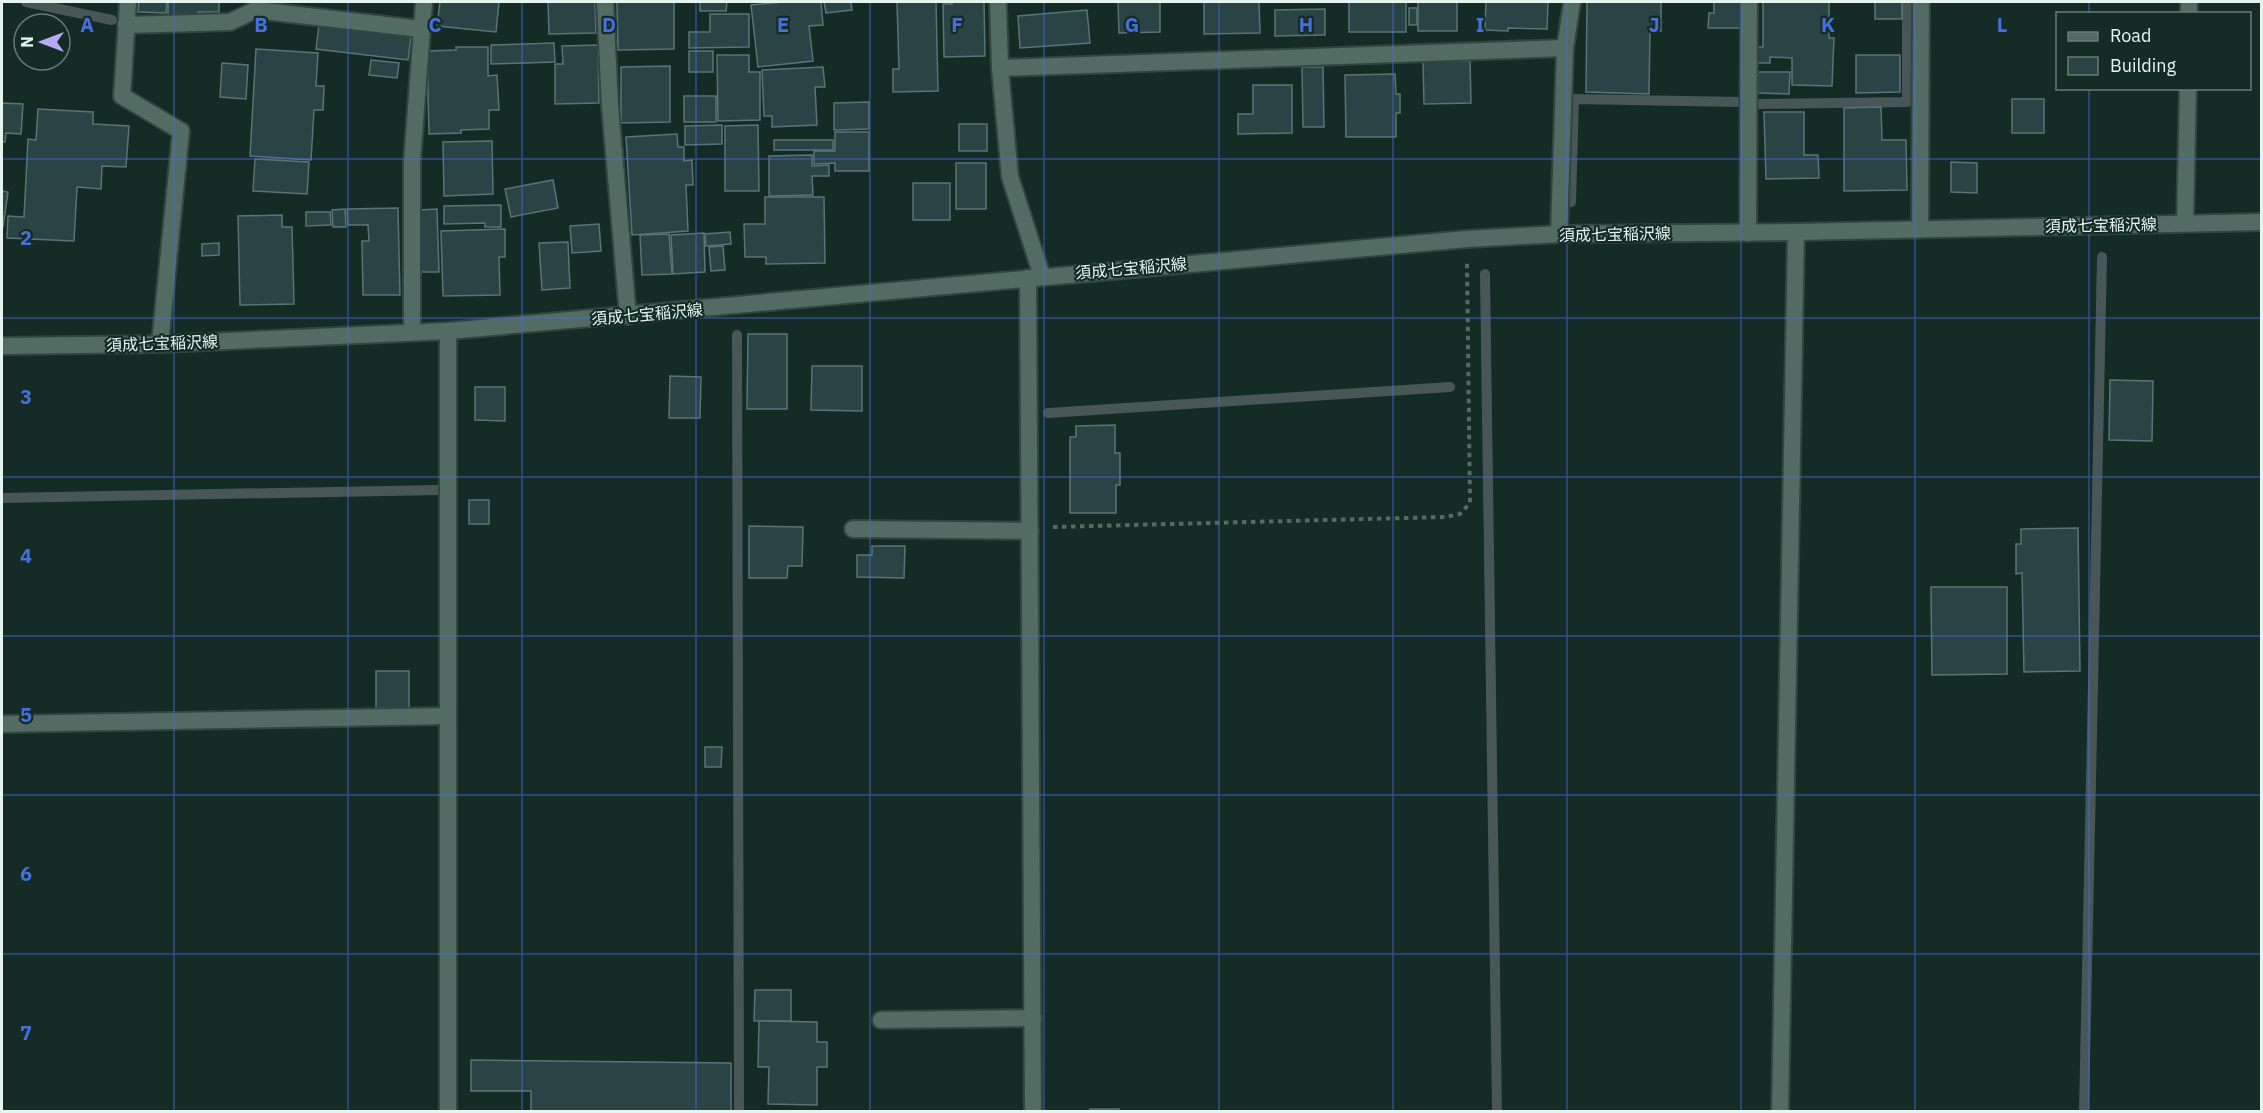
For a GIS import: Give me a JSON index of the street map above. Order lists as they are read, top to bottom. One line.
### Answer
{"streets":{"street":["須成七宝稲沢線"]},"legend":["Road","Building"],"north":"left","grid":{"columns":["A","B","C","D","E","F","G","H","I","J","K","L"],"rows":["2","3","4","5","6","7"]}}
